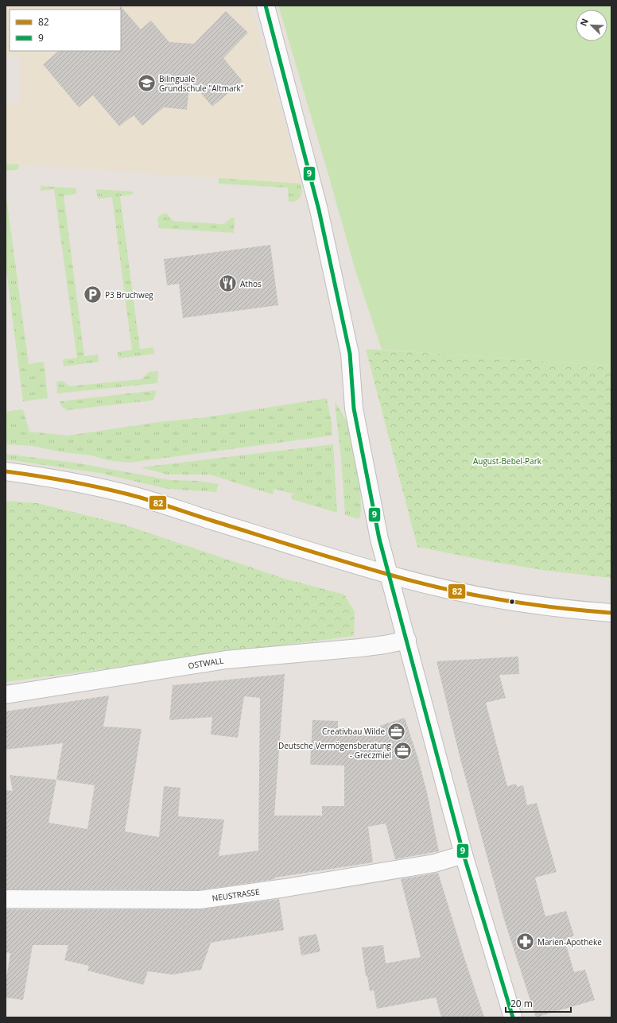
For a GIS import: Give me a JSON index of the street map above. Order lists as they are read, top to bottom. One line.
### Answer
{"streets":{"street":["OSTWALL","NEUSTRASSE"]},"parks":["August-Bebel-Park"],"places":{"school or university":["Bilinguale Grundschule \"Altmark\""],"restaurant":["Athos"],"parking":["P3 Bruchweg"],"office":["Creativbau Wilde","Deutsche Vermögensberatung - Greczmiel"],"pharmacy":["Marien-Apotheke"]},"lines":["transit line 9","transit line 82"],"legend":["82","9"],"scale_bar":"20 m","north":"top left"}
